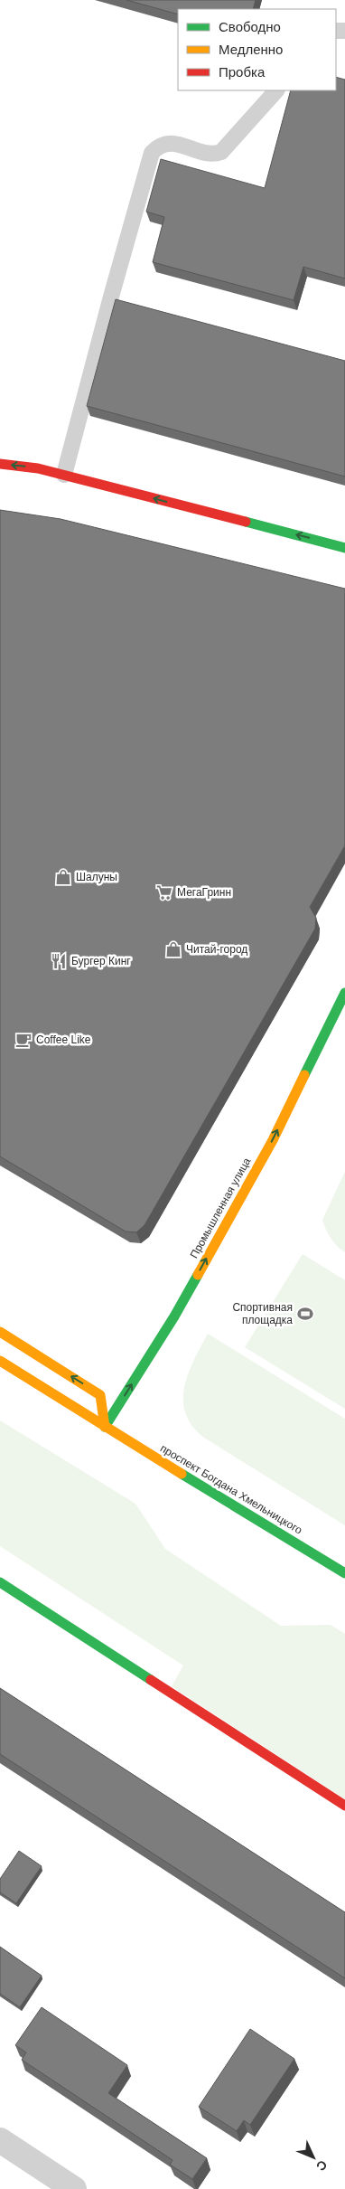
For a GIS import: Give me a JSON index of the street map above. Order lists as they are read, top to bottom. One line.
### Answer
{"streets":{"street":["Промышленная улица","проспект Богдана Хмельницкого"]},"crossings":[["Промышленная улица","проспект Богдана Хмельницкого"]],"one_way":["Промышленная улица"],"places":{"shop":["Шалуны","Читай-город"],"supermarket":["МегаГринн"],"restaurant":["Бургер Кинг"],"cafe":["Coffee Like"],"sports":["Спортивная площадка"]},"legend":["Свободно","Медленно","Пробка"],"north":"bottom right"}
